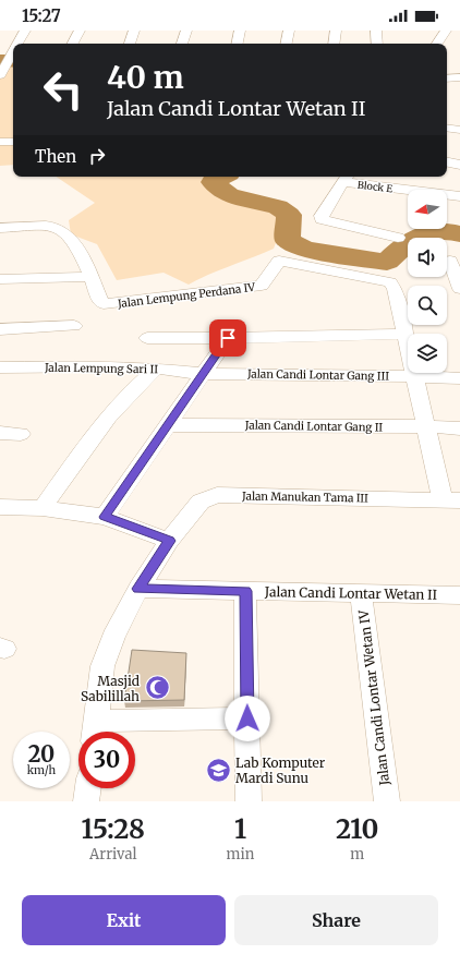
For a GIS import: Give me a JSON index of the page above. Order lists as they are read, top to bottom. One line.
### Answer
{"streets":{"street":["Block E","Jalan Lempung Perdana IV","Jalan Lempung Sari II","Jalan Candi Lontar Gang III","Jalan Candi Lontar Gang II","Jalan Manukan Tama III","Jalan Candi Lontar Wetan II","Jalan Candi Lontar Wetan IV"]},"crossings":[["Jalan Lempung Sari II","Jalan Candi Lontar Gang III"],["Jalan Manukan Tama III","Jalan Candi Lontar Wetan II"],["Jalan Candi Lontar Wetan II","Jalan Candi Lontar Wetan IV"]],"places":{"mosque":["Masjid Sabilillah"],"school or university":["Lab Komputer Mardi Sunu"]},"north":"left","page":{"status":"15:27","turn":["40 m","Jalan Candi Lontar Wetan II"],"then":"Then","speed":"20 km/h","limit":"30","eta":["15:28","Arrival","1","min","210","m"],"buttons":["Exit","Share"]}}
